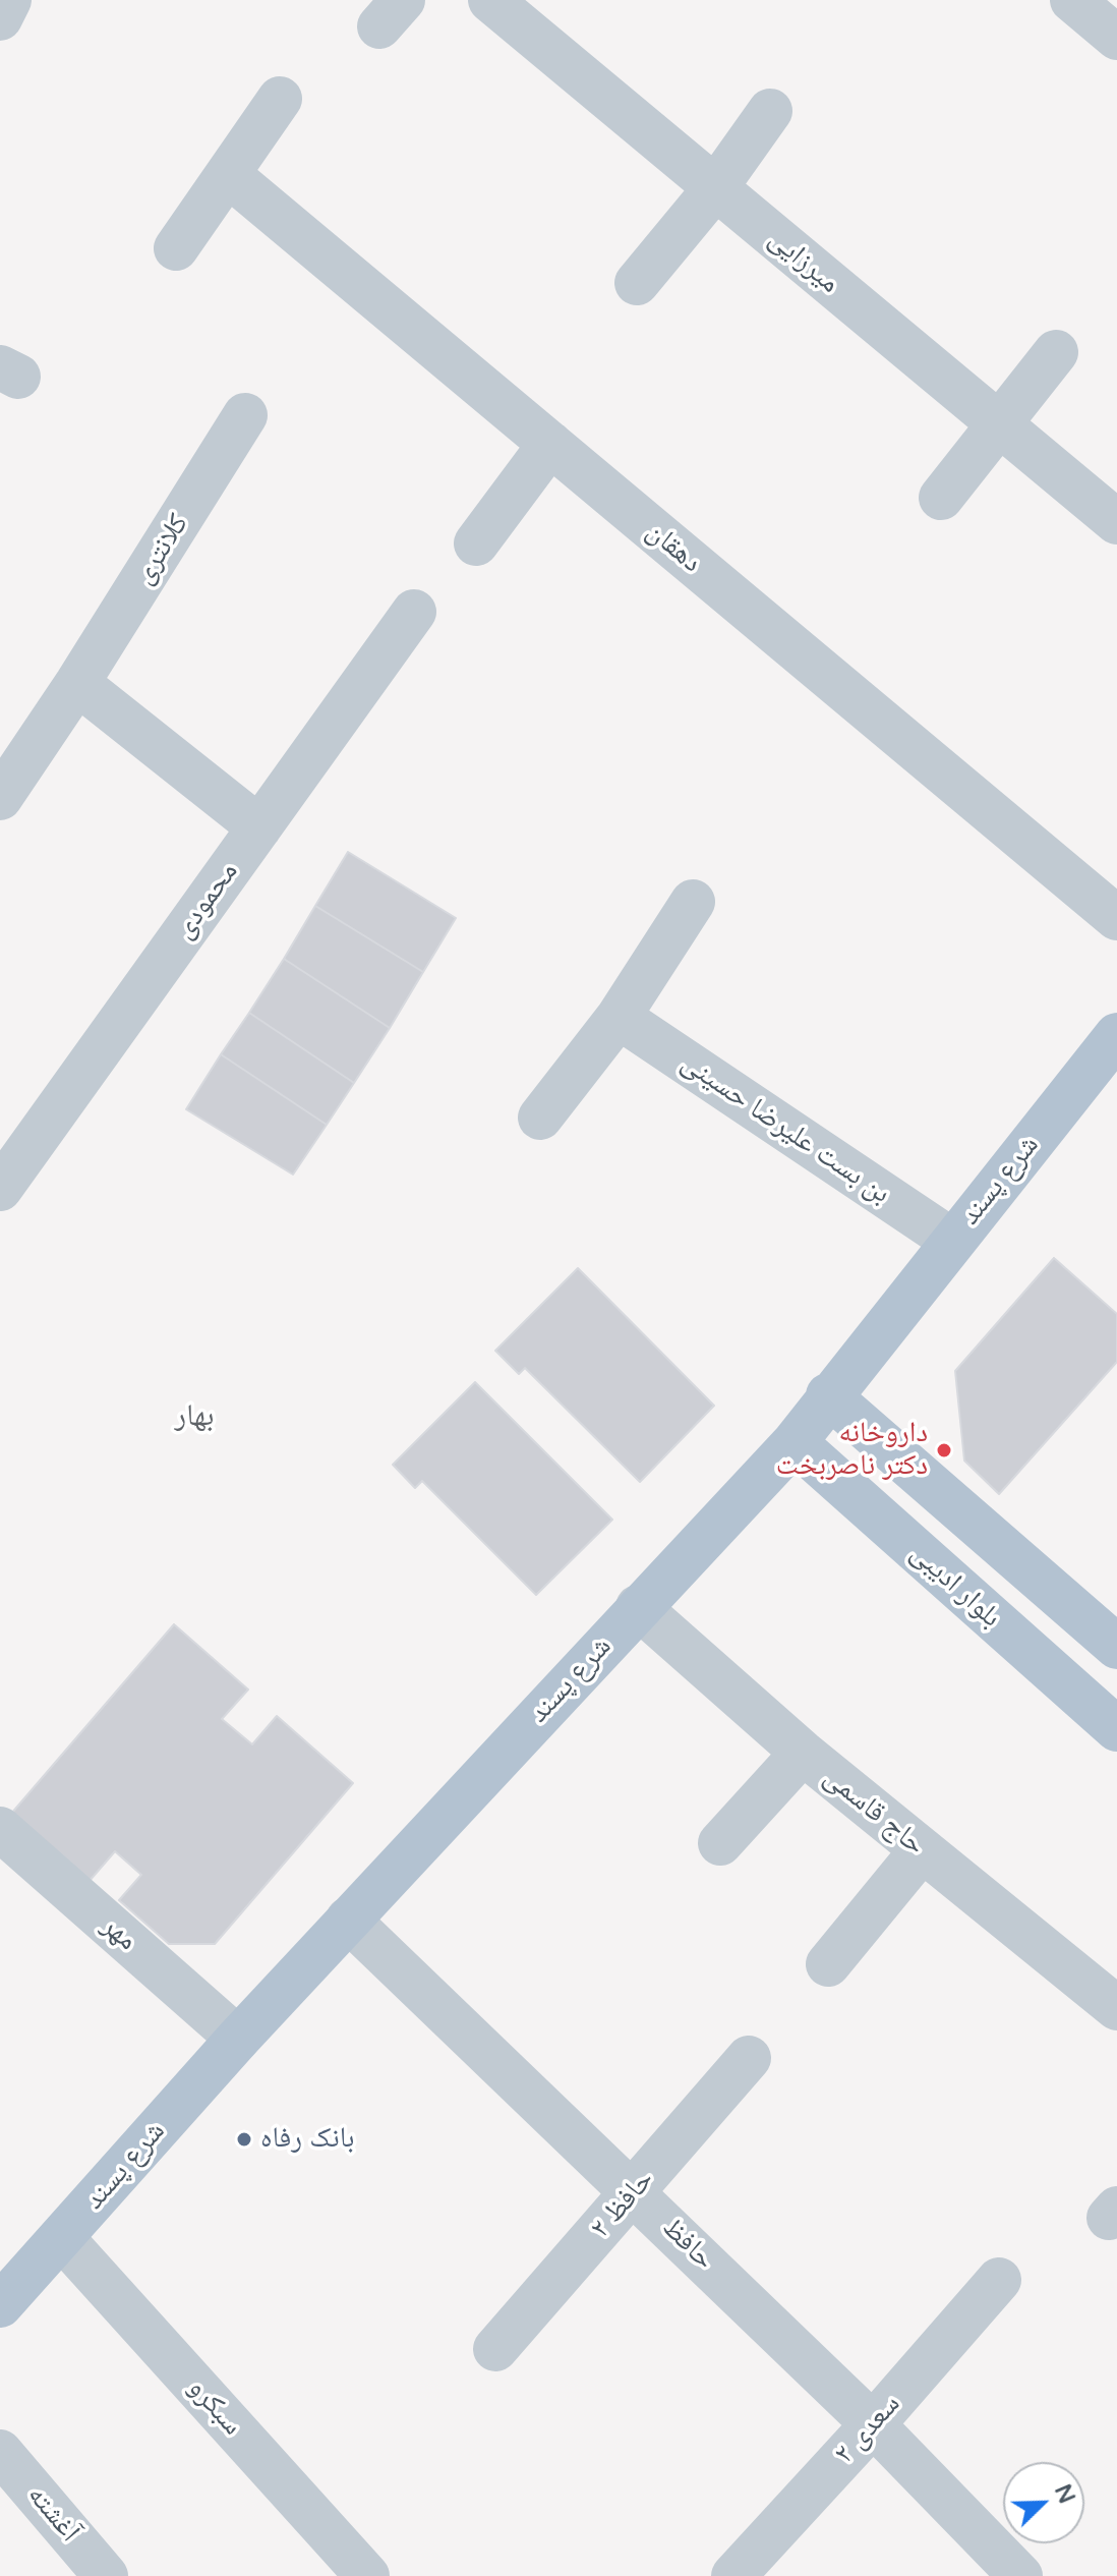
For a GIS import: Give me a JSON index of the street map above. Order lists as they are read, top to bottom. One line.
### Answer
{"streets":{"main road":["شرع پسند","بلوار ادیبی"],"street":["میرزایی","دهقان","کلانتری","محمودی","بن بست علیرضا حسینی","حاج قاسمی","مهر","۲ حافظ","حافظ","سبکرو","۲ سعدی","آغشته"]},"crossings":[["بن بست علیرضا حسینی","شرع پسند"],["شرع پسند","بلوار ادیبی"],["شرع پسند","حاج قاسمی"],["شرع پسند","مهر"],["شرع پسند","حافظ"],["شرع پسند","سبکرو"],["۲ حافظ","حافظ"],["حافظ","۲ سعدی"]],"districts":["بهار"],"places":["داروخانه دکتر ناصربخت","بانک رفاه"],"north":"top right"}
